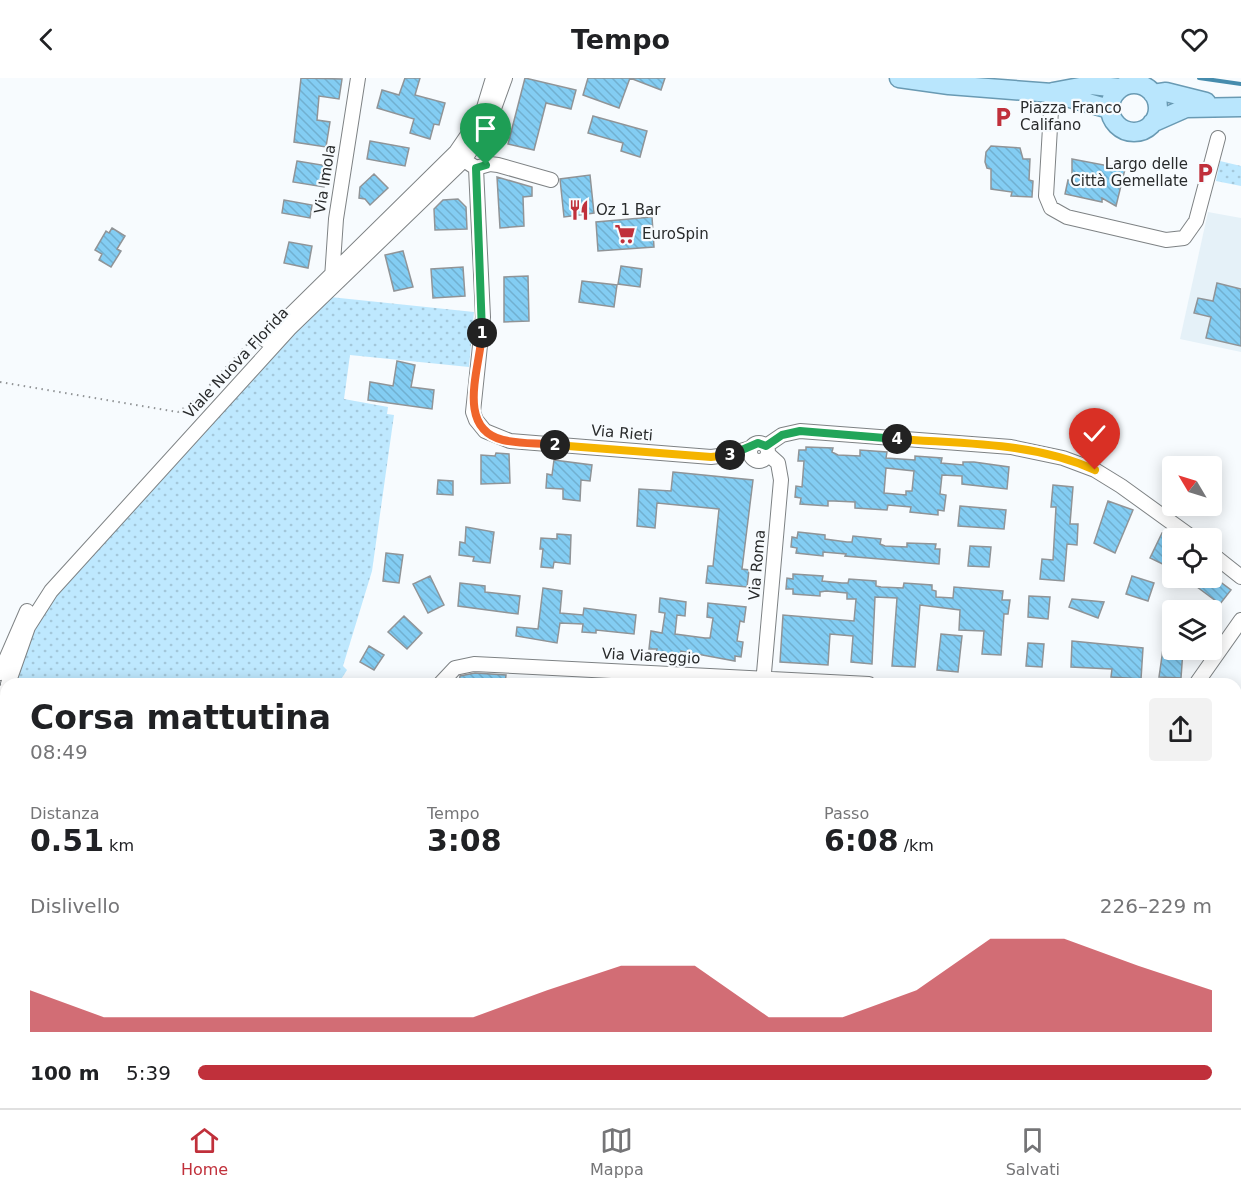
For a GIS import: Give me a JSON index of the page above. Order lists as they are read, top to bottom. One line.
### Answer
{"streets":{"street":["Via Imola","Viale Nuova Florida","Via Rieti","Via Roma","Via Viareggio"]},"crossings":[["Via Imola","Viale Nuova Florida"],["Via Rieti","Via Roma"]],"places":{"parking":["Piazza Franco Califano","Largo delle Città Gemellate"],"restaurant":["Oz 1 Bar"],"supermarket":["EuroSpin"]},"north":"top left","page":{"header":"Tempo","pins":["1","4","2","3"],"heading":["Corsa mattutina","08:49"],"stats":[["Distanza","0.51 km"],["Tempo","3:08"],["Passo","6:08 /km"]],"chart":["Dislivello","226–229 m"],"list":[{"name":"100 m","note":"5:39"}],"tabs":["Home","Mappa","Salvati"]}}
